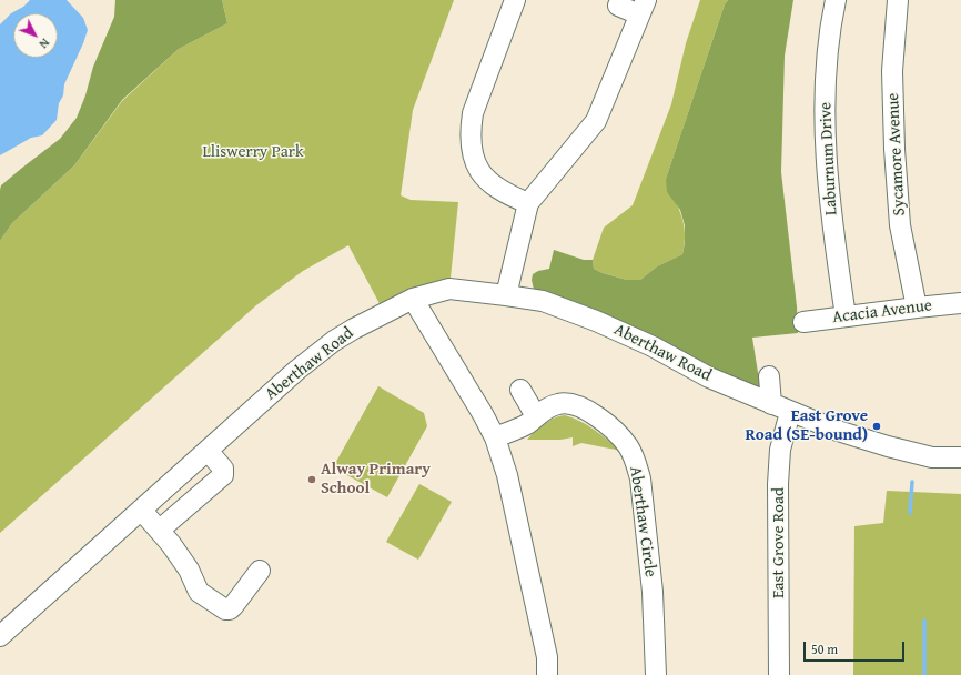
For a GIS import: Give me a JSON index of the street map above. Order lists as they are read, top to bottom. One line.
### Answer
{"streets":{"street":["Sycamore Avenue","Laburnum Drive","Acacia Avenue","Aberthaw Road","Aberthaw Circle","East Grove Road"]},"crossings":[["Sycamore Avenue","Acacia Avenue"],["Laburnum Drive","Acacia Avenue"],["Aberthaw Road","East Grove Road"]],"parks":["Lliswerry Park"],"places":["East Grove Road (SE-bound)","Alway Primary School"],"scale_bar":"50 m","north":"bottom right"}
